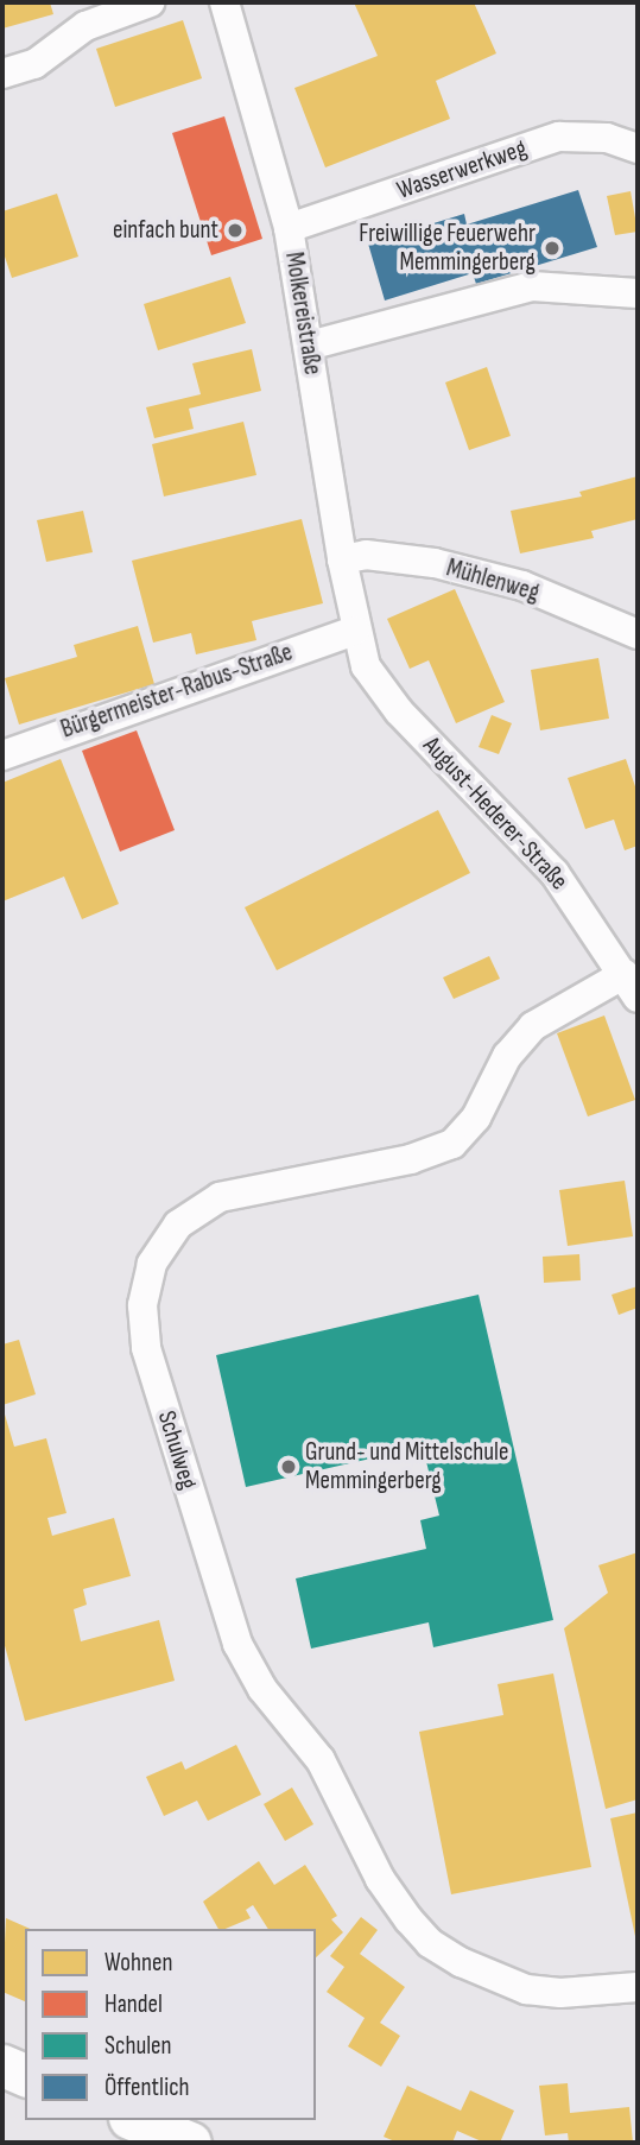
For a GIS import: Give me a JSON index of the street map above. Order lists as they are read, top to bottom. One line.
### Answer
{"streets":{"street":["Wasserwerkweg","Molkereistraße","Mühlenweg","Bürgermeister-Rabus-Straße","August-Hederer-Straße","Schulweg"]},"crossings":[["Wasserwerkweg","Molkereistraße"],["Molkereistraße","Mühlenweg"],["Molkereistraße","Bürgermeister-Rabus-Straße"],["Molkereistraße","August-Hederer-Straße"],["Bürgermeister-Rabus-Straße","August-Hederer-Straße"],["August-Hederer-Straße","Schulweg"]],"places":["einfach bunt","Freiwillige Feuerwehr Memmingerberg","Grund- und Mittelschule Memmingerberg"],"legend":["Wohnen","Handel","Schulen","Öffentlich"]}
